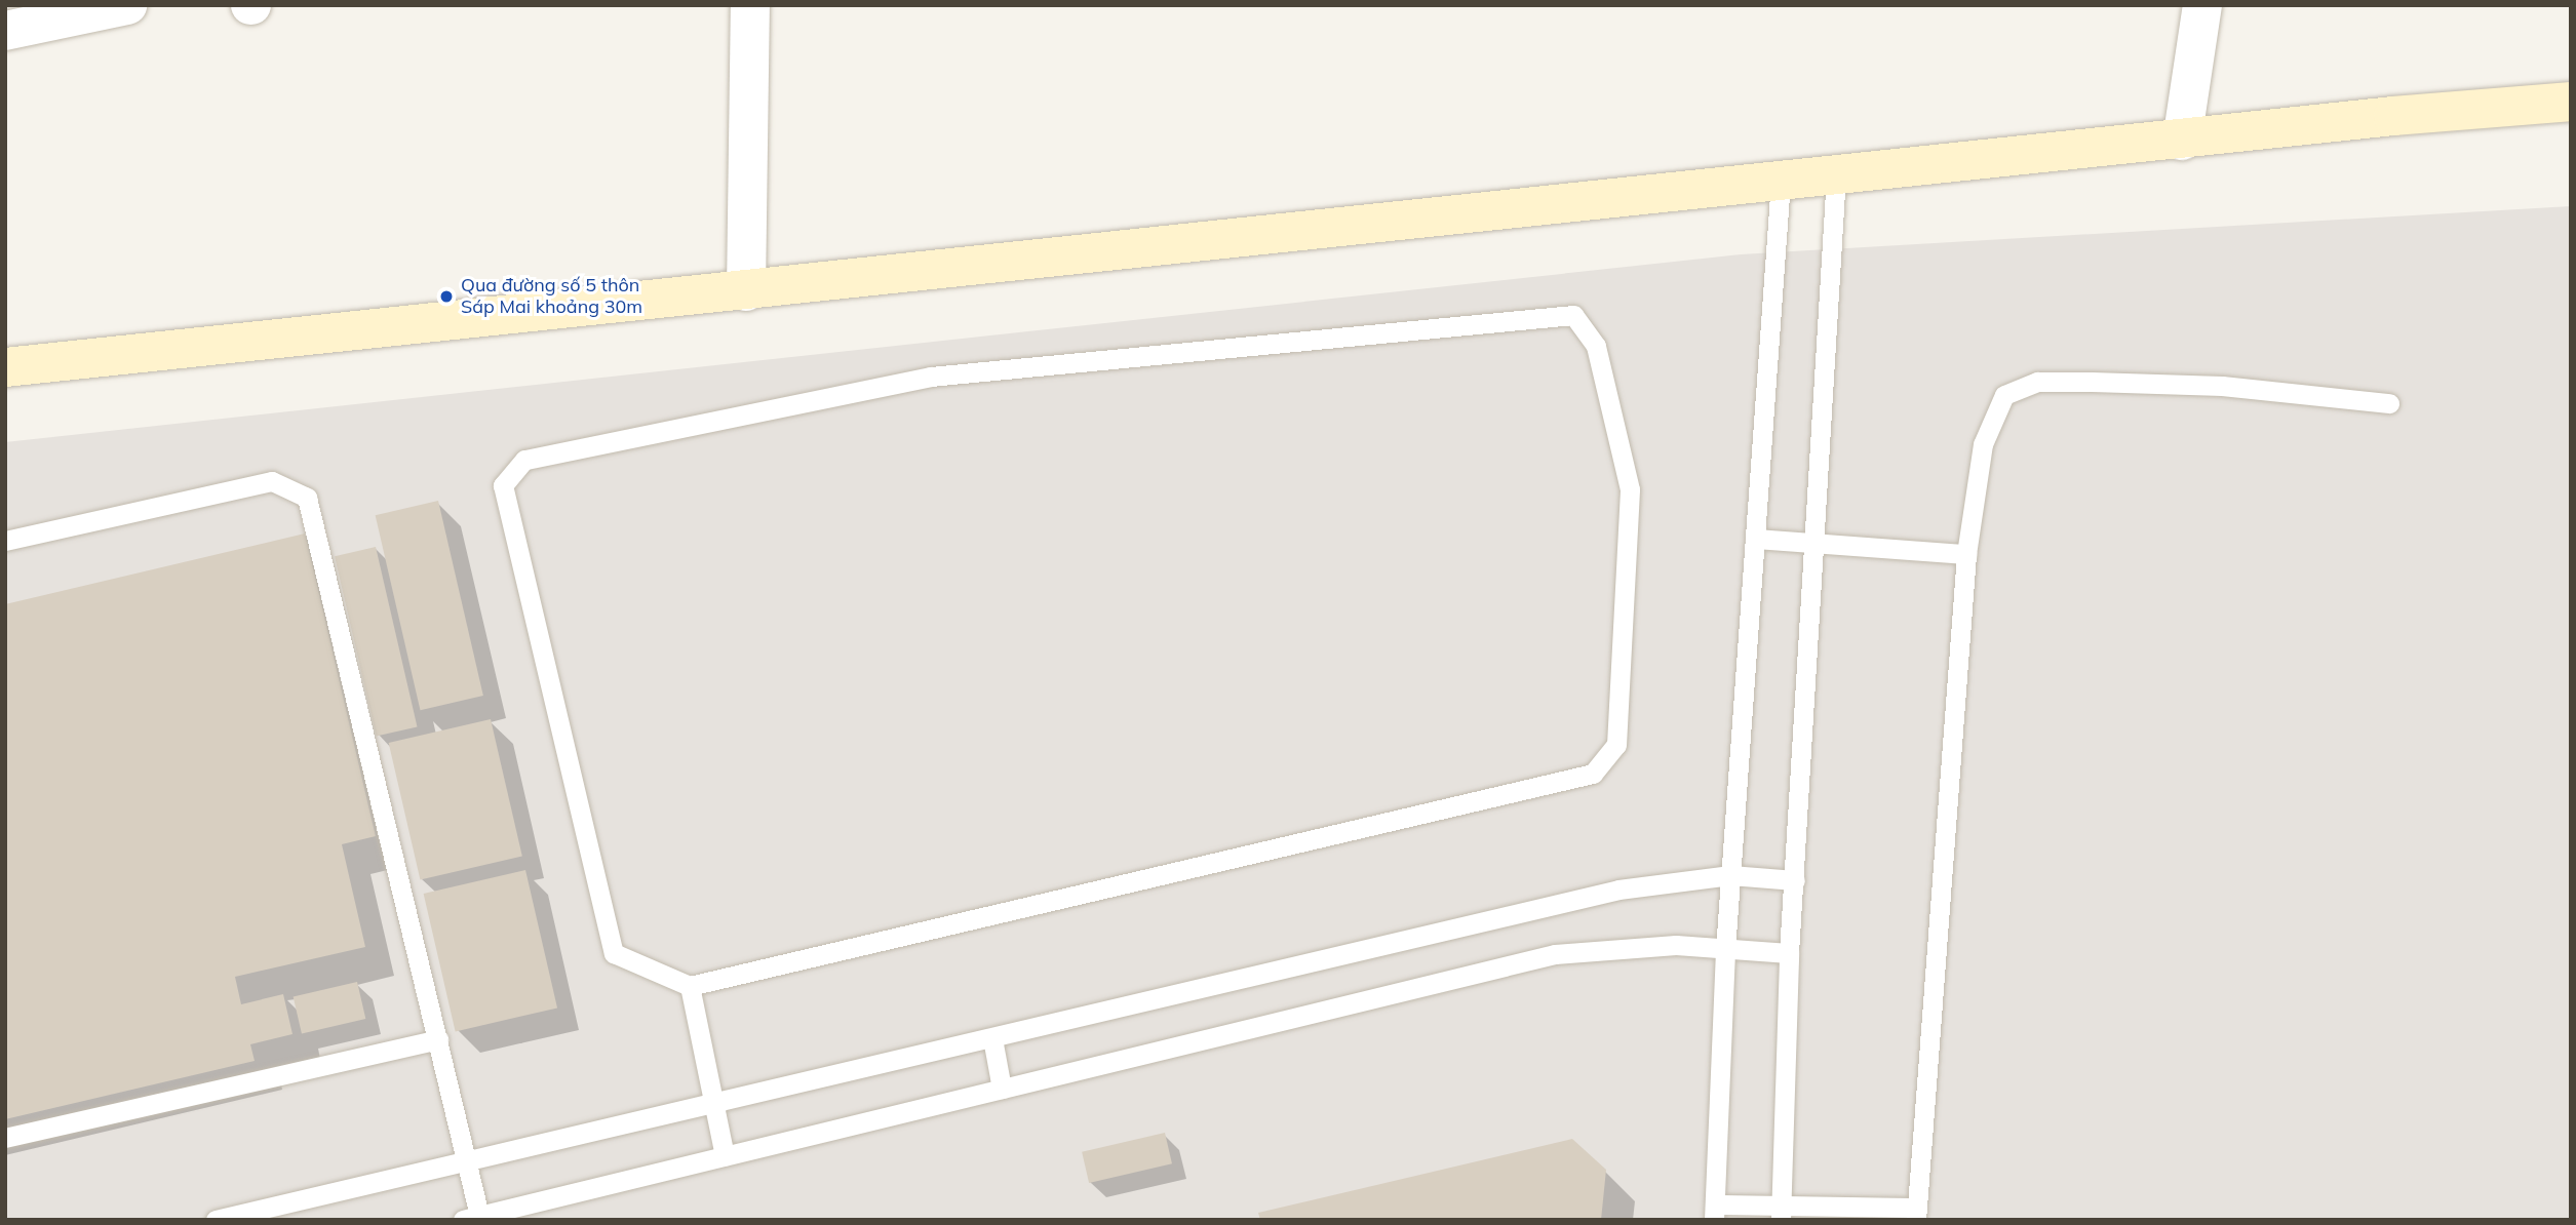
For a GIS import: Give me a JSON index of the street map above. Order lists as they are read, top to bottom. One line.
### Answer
{"places":["Qua đường số 5 thôn Sáp Mai khoảng 30m"]}
